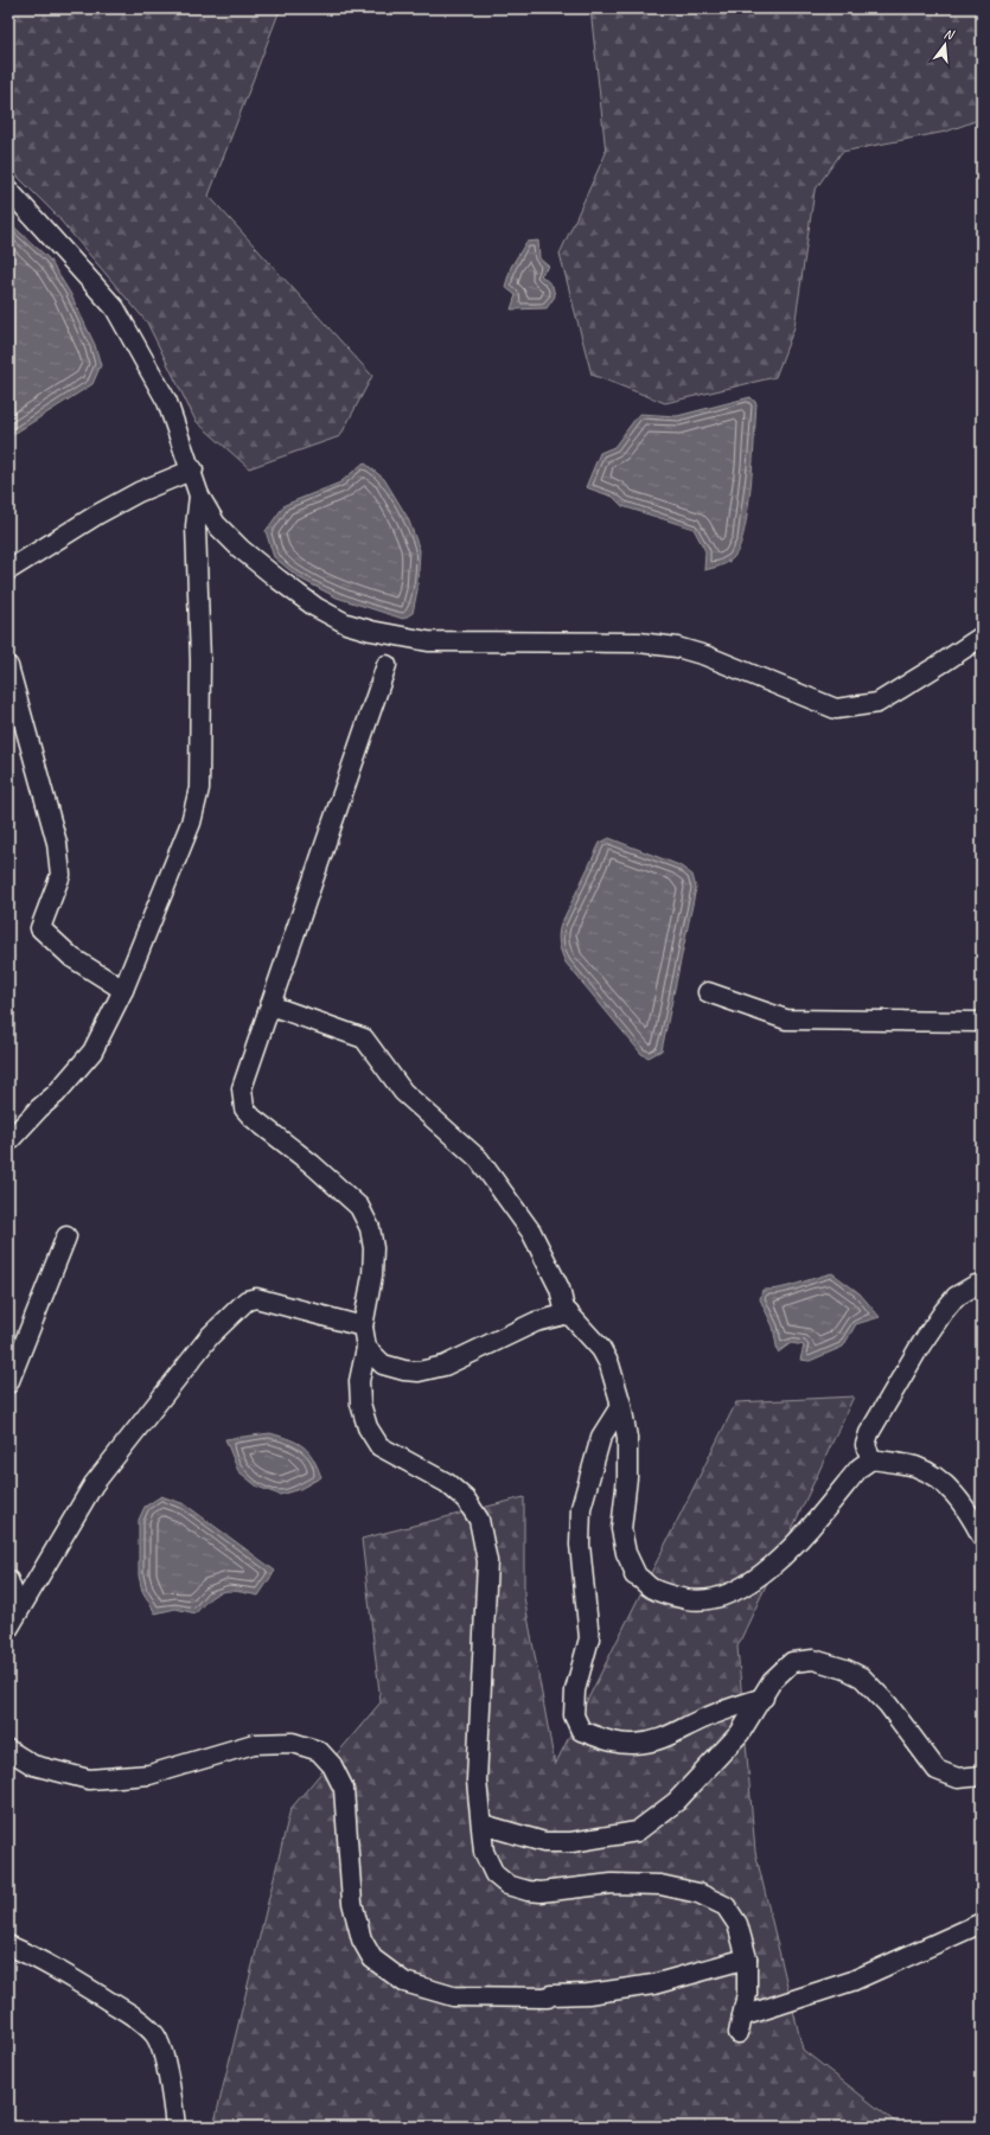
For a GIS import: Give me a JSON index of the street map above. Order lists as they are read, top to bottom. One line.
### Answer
{"north":"top"}
